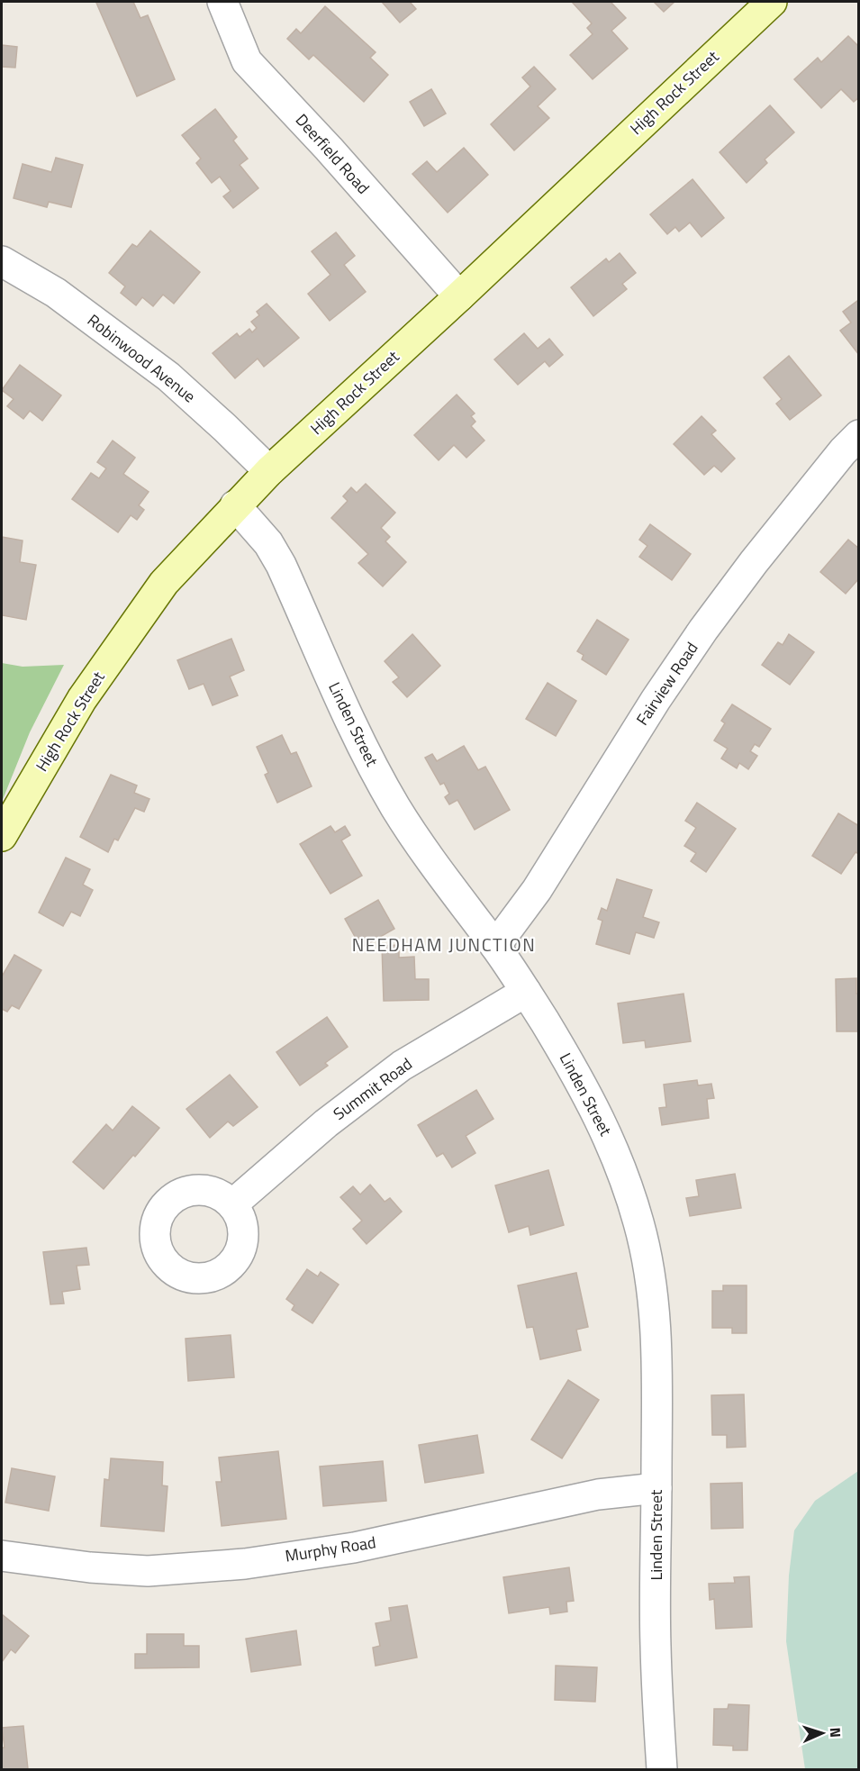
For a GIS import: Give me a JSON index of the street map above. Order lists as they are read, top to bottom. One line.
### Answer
{"streets":{"street":["High Rock Street","Deerfield Road","Robinwood Avenue","Fairview Road","Linden Street","Summit Road","Murphy Road"]},"crossings":[["High Rock Street","Deerfield Road"],["High Rock Street","Robinwood Avenue"],["High Rock Street","Linden Street"],["Fairview Road","Linden Street"],["Linden Street","Summit Road"],["Linden Street","Murphy Road"]],"districts":["NEEDHAM JUNCTION"],"north":"right"}
